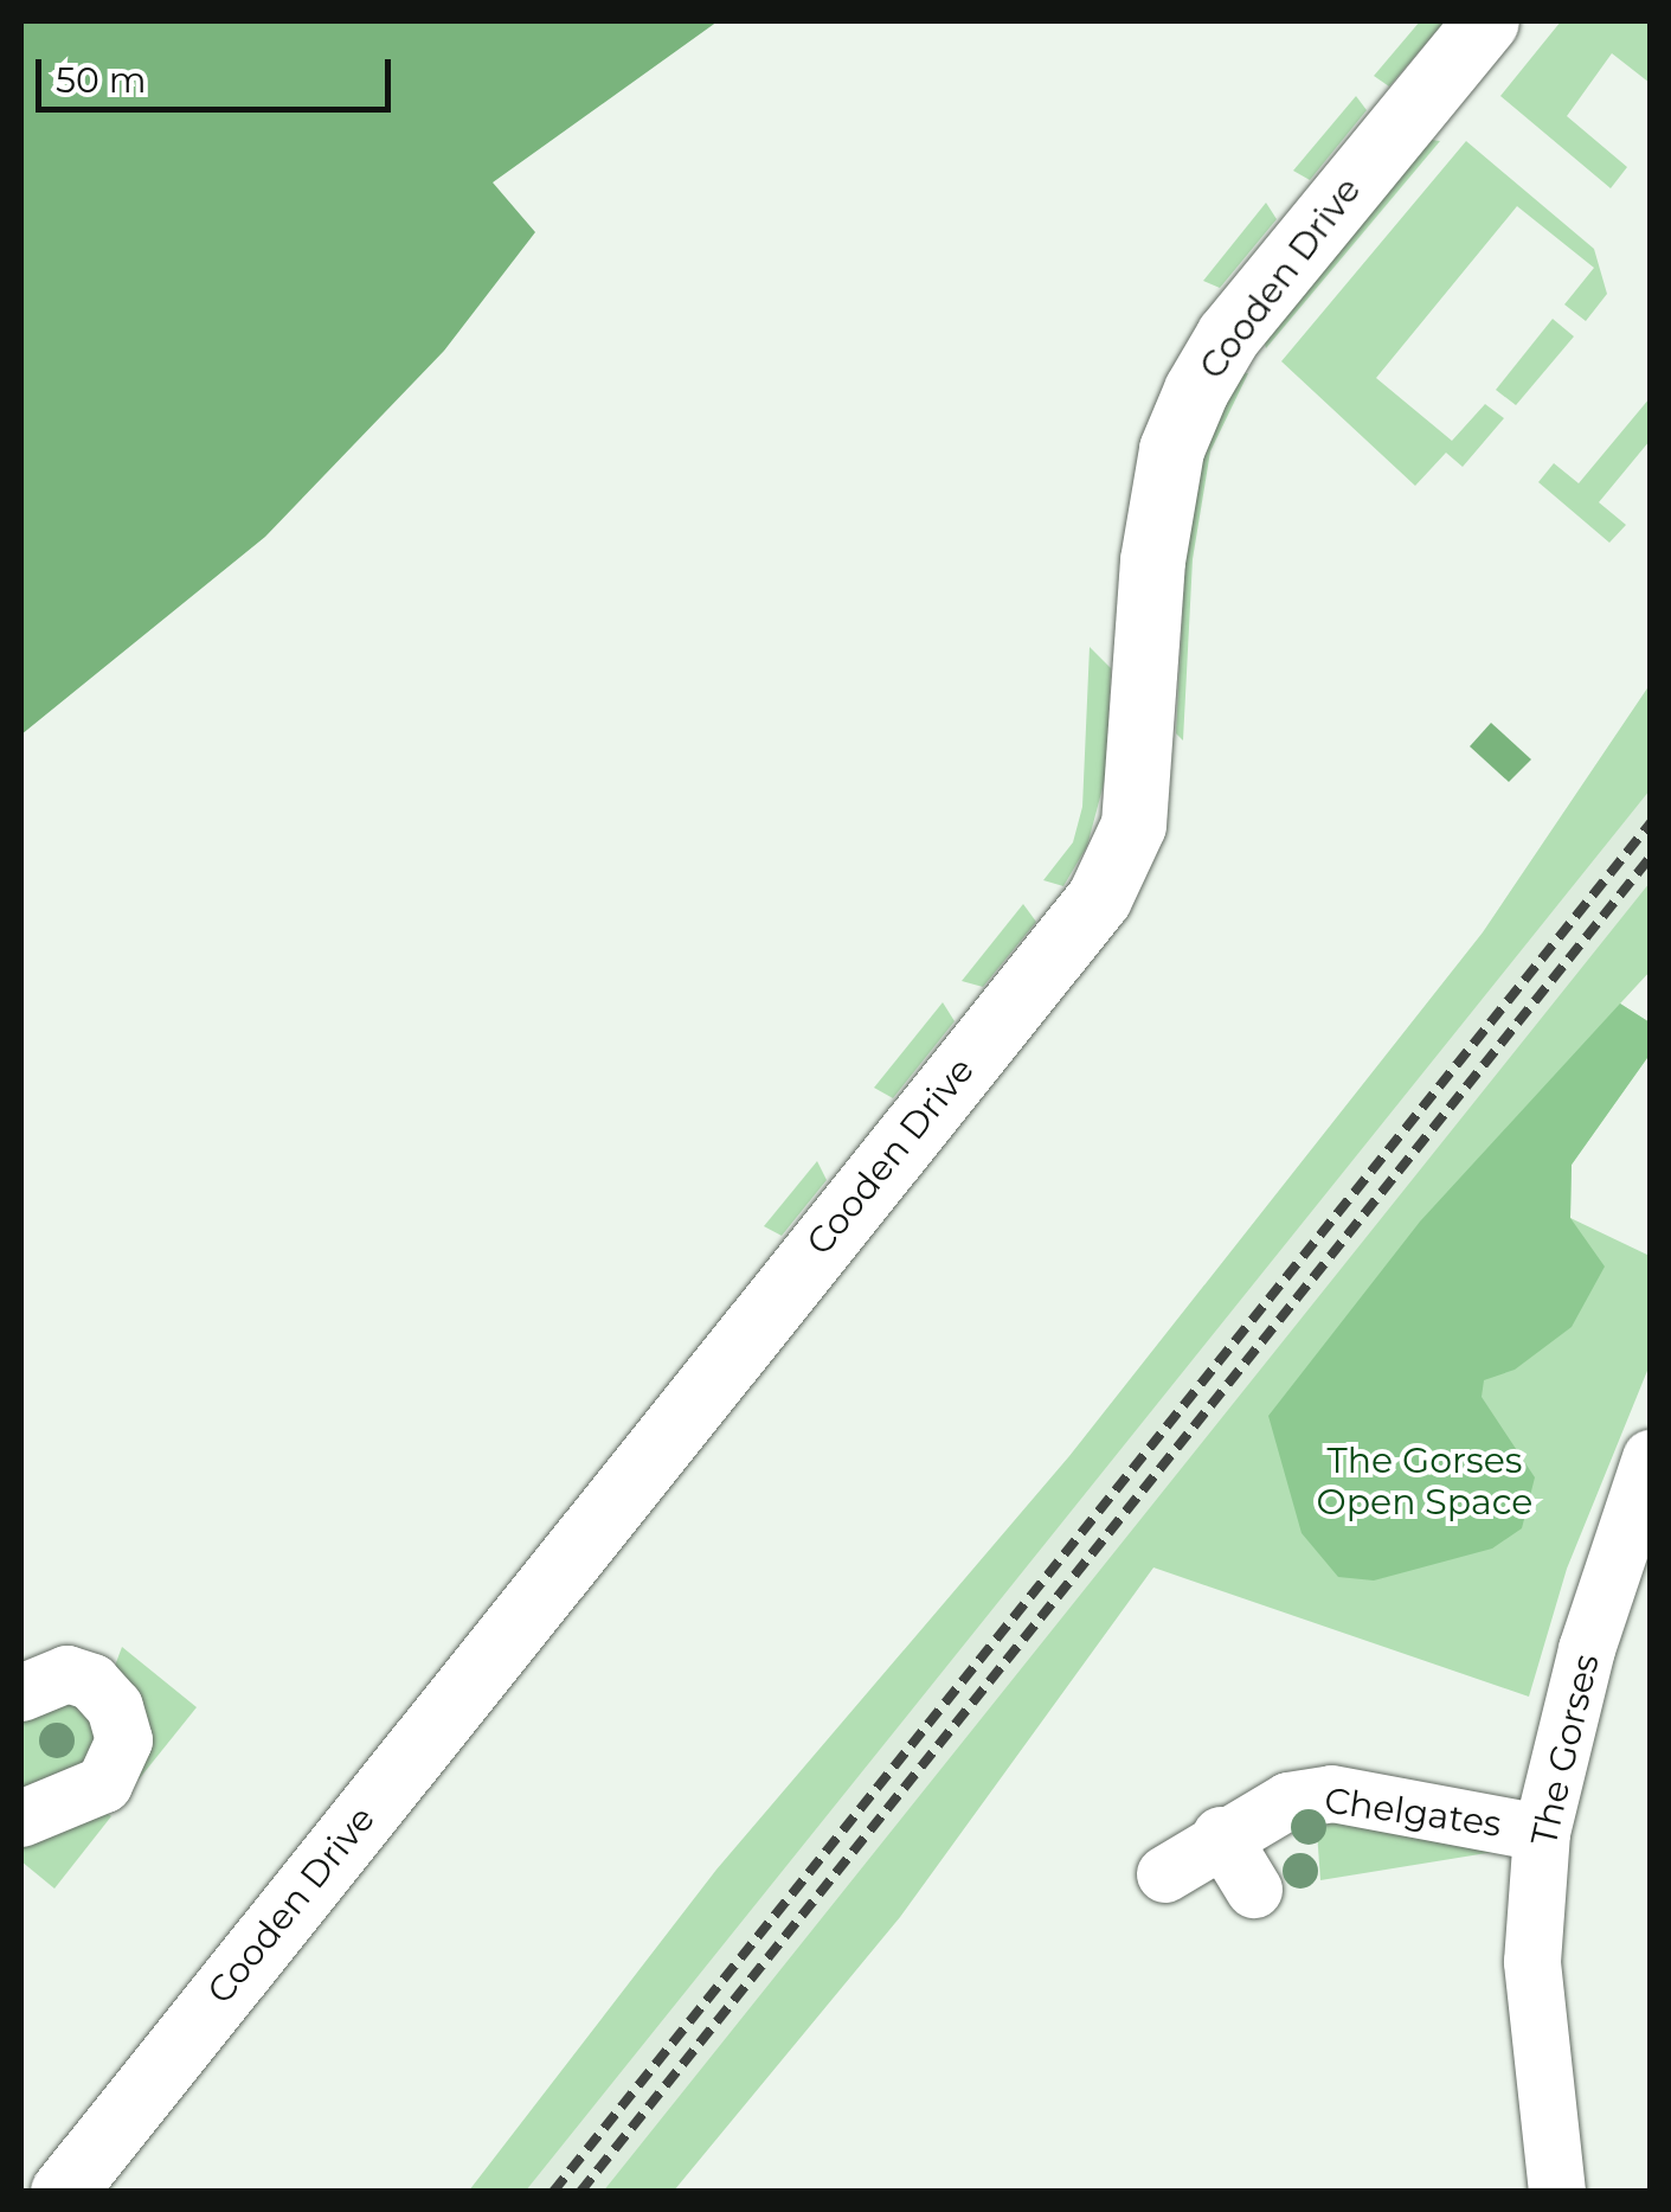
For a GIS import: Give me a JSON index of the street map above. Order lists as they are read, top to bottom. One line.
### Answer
{"streets":{"main road":["Cooden Drive"],"street":["The Gorses","Chelgates"]},"crossings":[["The Gorses","Chelgates"]],"parks":["The Gorses Open Space"],"scale_bar":"50 m"}
